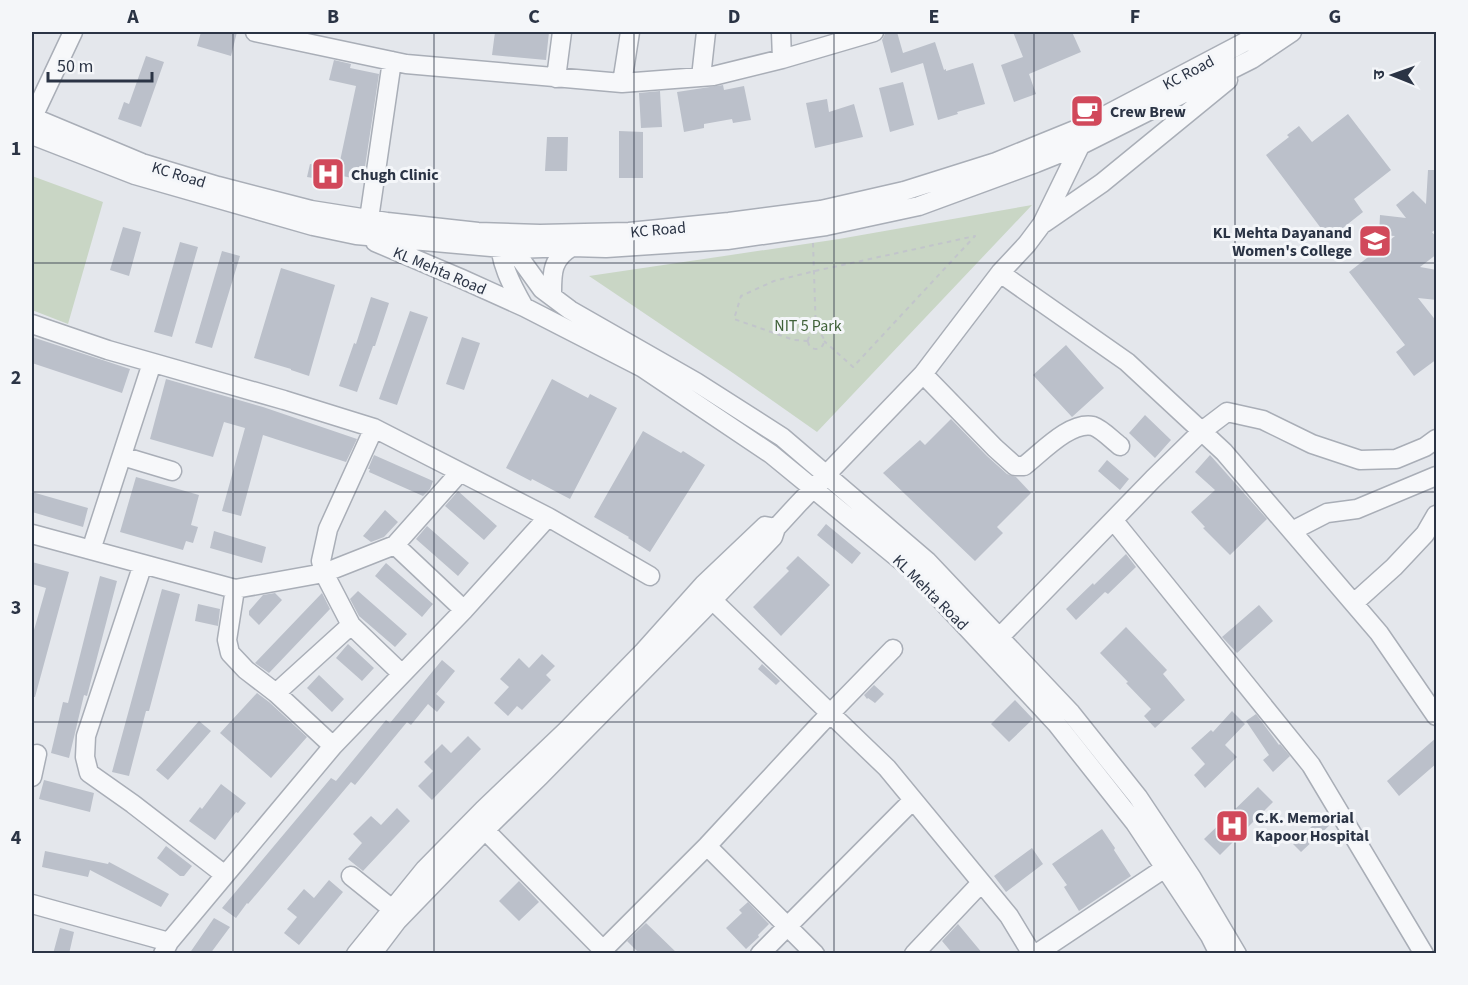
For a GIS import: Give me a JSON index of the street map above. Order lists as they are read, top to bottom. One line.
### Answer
{"streets":{"street":["KC Road","KL Mehta Road"]},"crossings":[["KC Road","KL Mehta Road"]],"parks":["NIT 5 Park"],"places":{"cafe":["Crew Brew"],"hospital":["Chugh Clinic","C.K. Memorial Kapoor Hospital"],"school or university":["KL Mehta Dayanand Women's College"]},"scale_bar":"50 m","north":"left","grid":{"columns":["A","B","C","D","E","F","G"],"rows":["1","2","3","4"]}}
